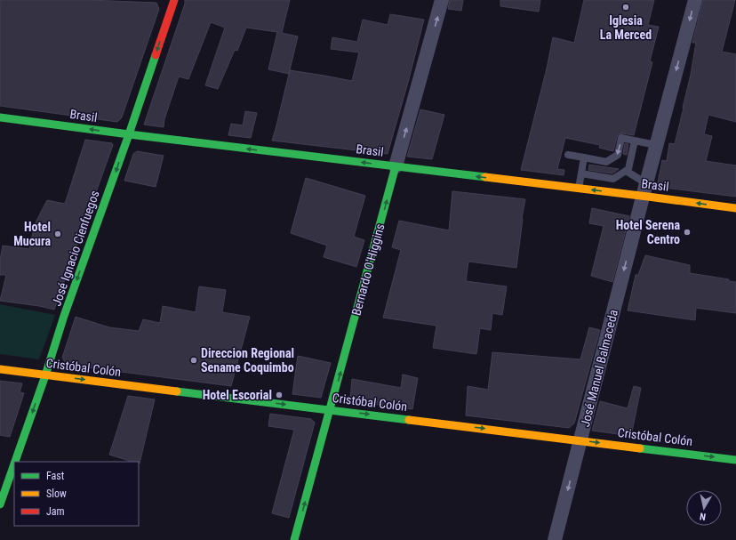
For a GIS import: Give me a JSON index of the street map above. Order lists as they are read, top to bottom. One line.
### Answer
{"streets":{"street":["Brasil","José Ignacio Cienfuegos","Bernardo O'Higgins","Cristóbal Colón","José Manuel Balmaceda"]},"crossings":[["Brasil","José Ignacio Cienfuegos"],["Brasil","Bernardo O'Higgins"],["Brasil","José Manuel Balmaceda"],["José Ignacio Cienfuegos","Cristóbal Colón"],["Bernardo O'Higgins","Cristóbal Colón"],["Cristóbal Colón","José Manuel Balmaceda"]],"one_way":["Brasil","José Ignacio Cienfuegos","Bernardo O'Higgins","Cristóbal Colón","José Manuel Balmaceda"],"places":["Iglesia La Merced","Hotel Serena Centro","Hotel Mucura","Direccion Regional Sename Coquimbo","Hotel Escorial"],"legend":["Fast","Slow","Jam"],"north":"bottom"}
